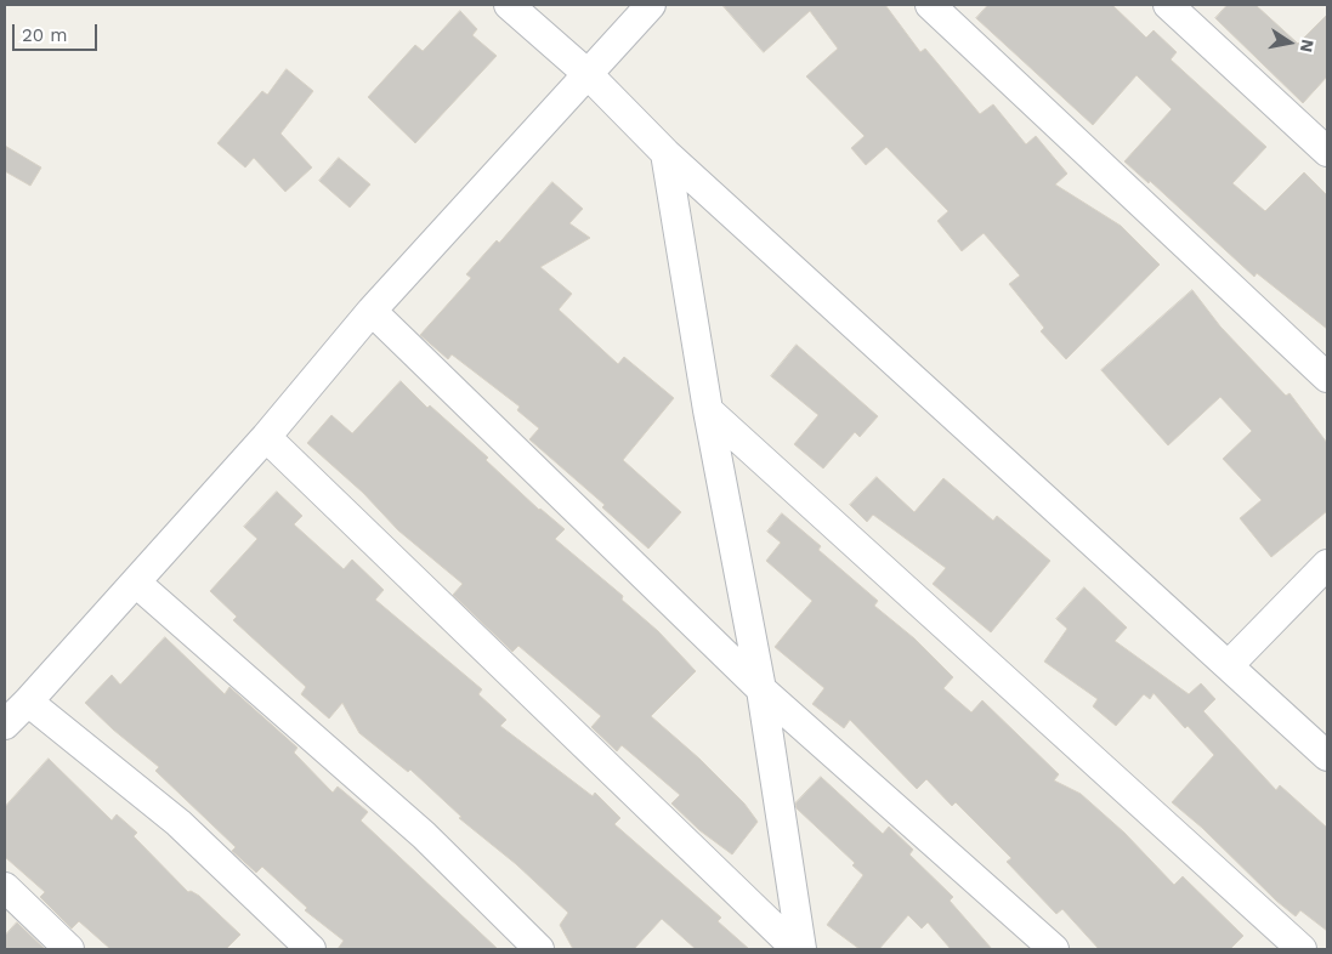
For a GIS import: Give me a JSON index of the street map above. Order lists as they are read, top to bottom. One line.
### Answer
{"scale_bar":"20 m","north":"right"}
